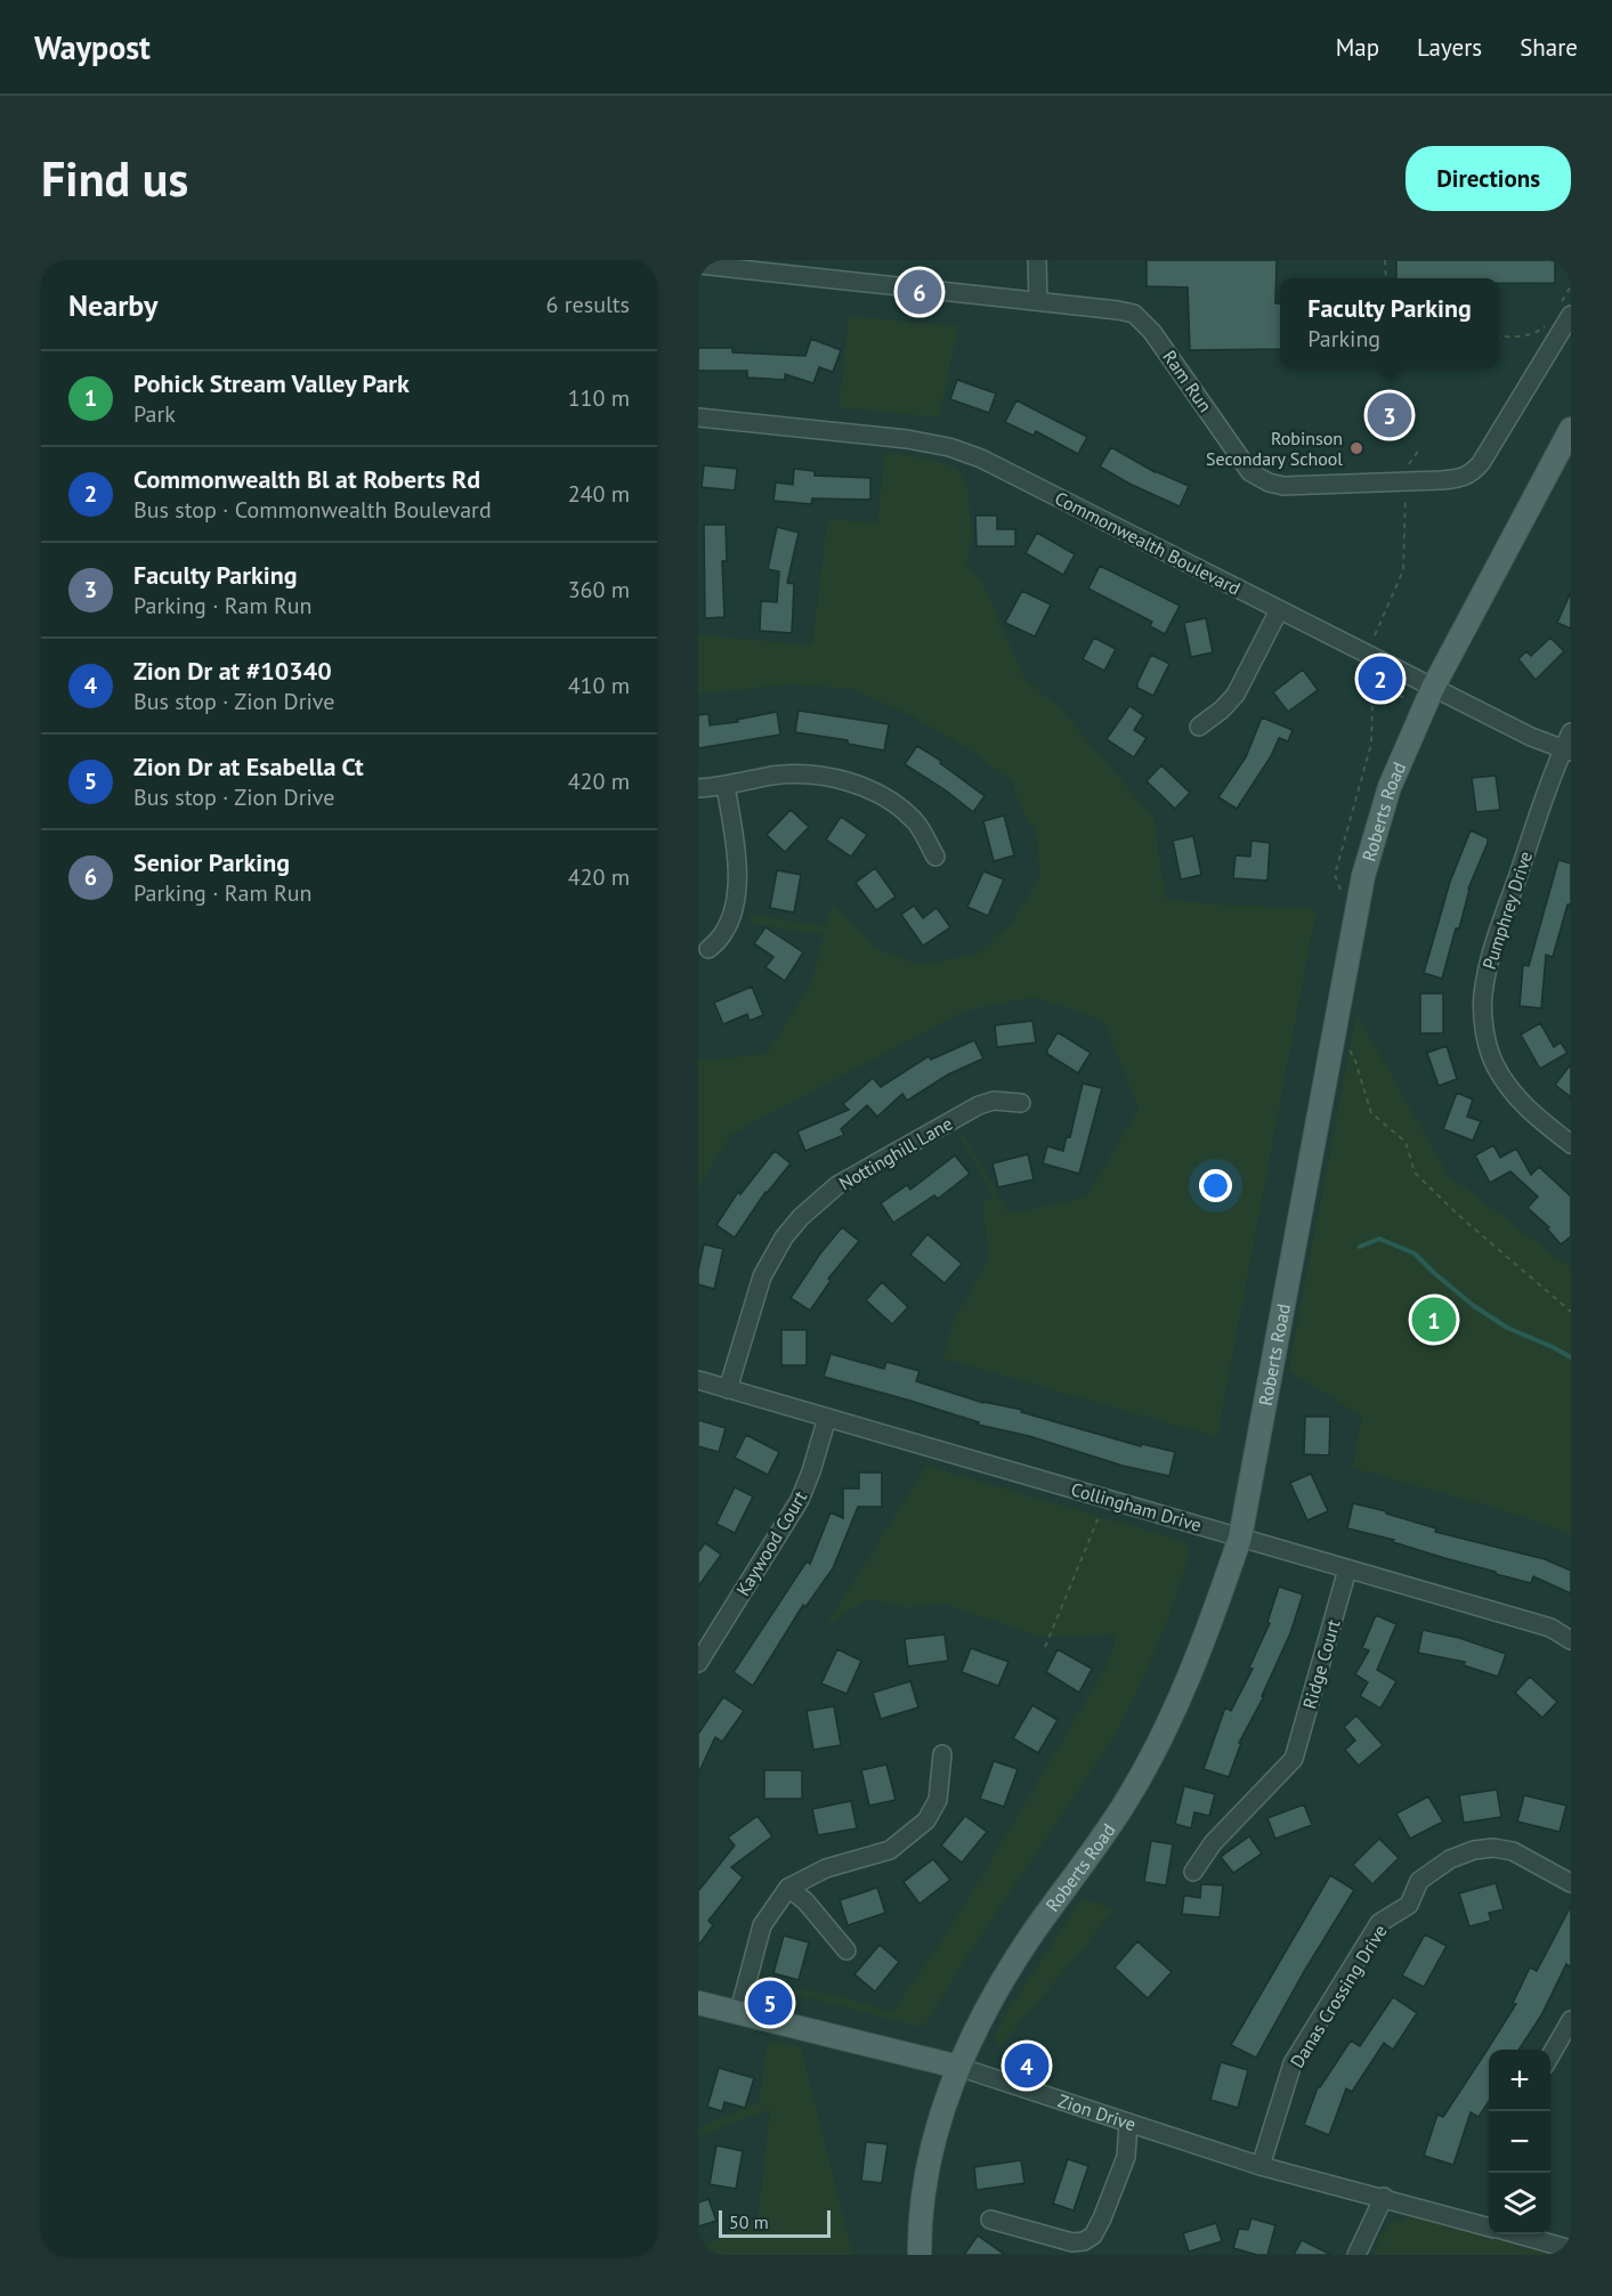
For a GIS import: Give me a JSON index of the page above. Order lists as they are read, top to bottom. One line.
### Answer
{"streets":{"main road":["Roberts Road","Zion Drive"],"street":["Ram Run","Commonwealth Boulevard","Pumphrey Drive","Nottinghill Lane","Collingham Drive","Kaywood Court","Ridge Court","Danas Crossing Drive"]},"crossings":[["Commonwealth Boulevard","Roberts Road"],["Commonwealth Boulevard","Pumphrey Drive"],["Roberts Road","Collingham Drive"],["Roberts Road","Zion Drive"],["Nottinghill Lane","Collingham Drive"],["Collingham Drive","Kaywood Court"],["Collingham Drive","Ridge Court"],["Danas Crossing Drive","Zion Drive"]],"places":["Robinson Secondary School"],"scale_bar":"50 m","page":{"header":"Waypost","nav":["Map","Layers","Share"],"buttons":"Directions","title":"Find us","heading":["Nearby","6 results"],"pins":["6","3","2","1","5","4"],"popup":["Faculty Parking","Parking"],"list":[{"mark":"1","name":"Pohick Stream Valley Park","note":"Park","value":"110 m"},{"mark":"2","name":"Commonwealth Bl at Roberts Rd","note":"Bus stop · Commonwealth Boulevard","value":"240 m"},{"mark":"3","name":"Faculty Parking","note":"Parking · Ram Run","value":"360 m"},{"mark":"4","name":"Zion Dr at #10340","note":"Bus stop · Zion Drive","value":"410 m"},{"mark":"5","name":"Zion Dr at Esabella Ct","note":"Bus stop · Zion Drive","value":"420 m"},{"mark":"6","name":"Senior Parking","note":"Parking · Ram Run","value":"420 m"}],"map_buttons":["+","−"],"scale":"50 m"}}
